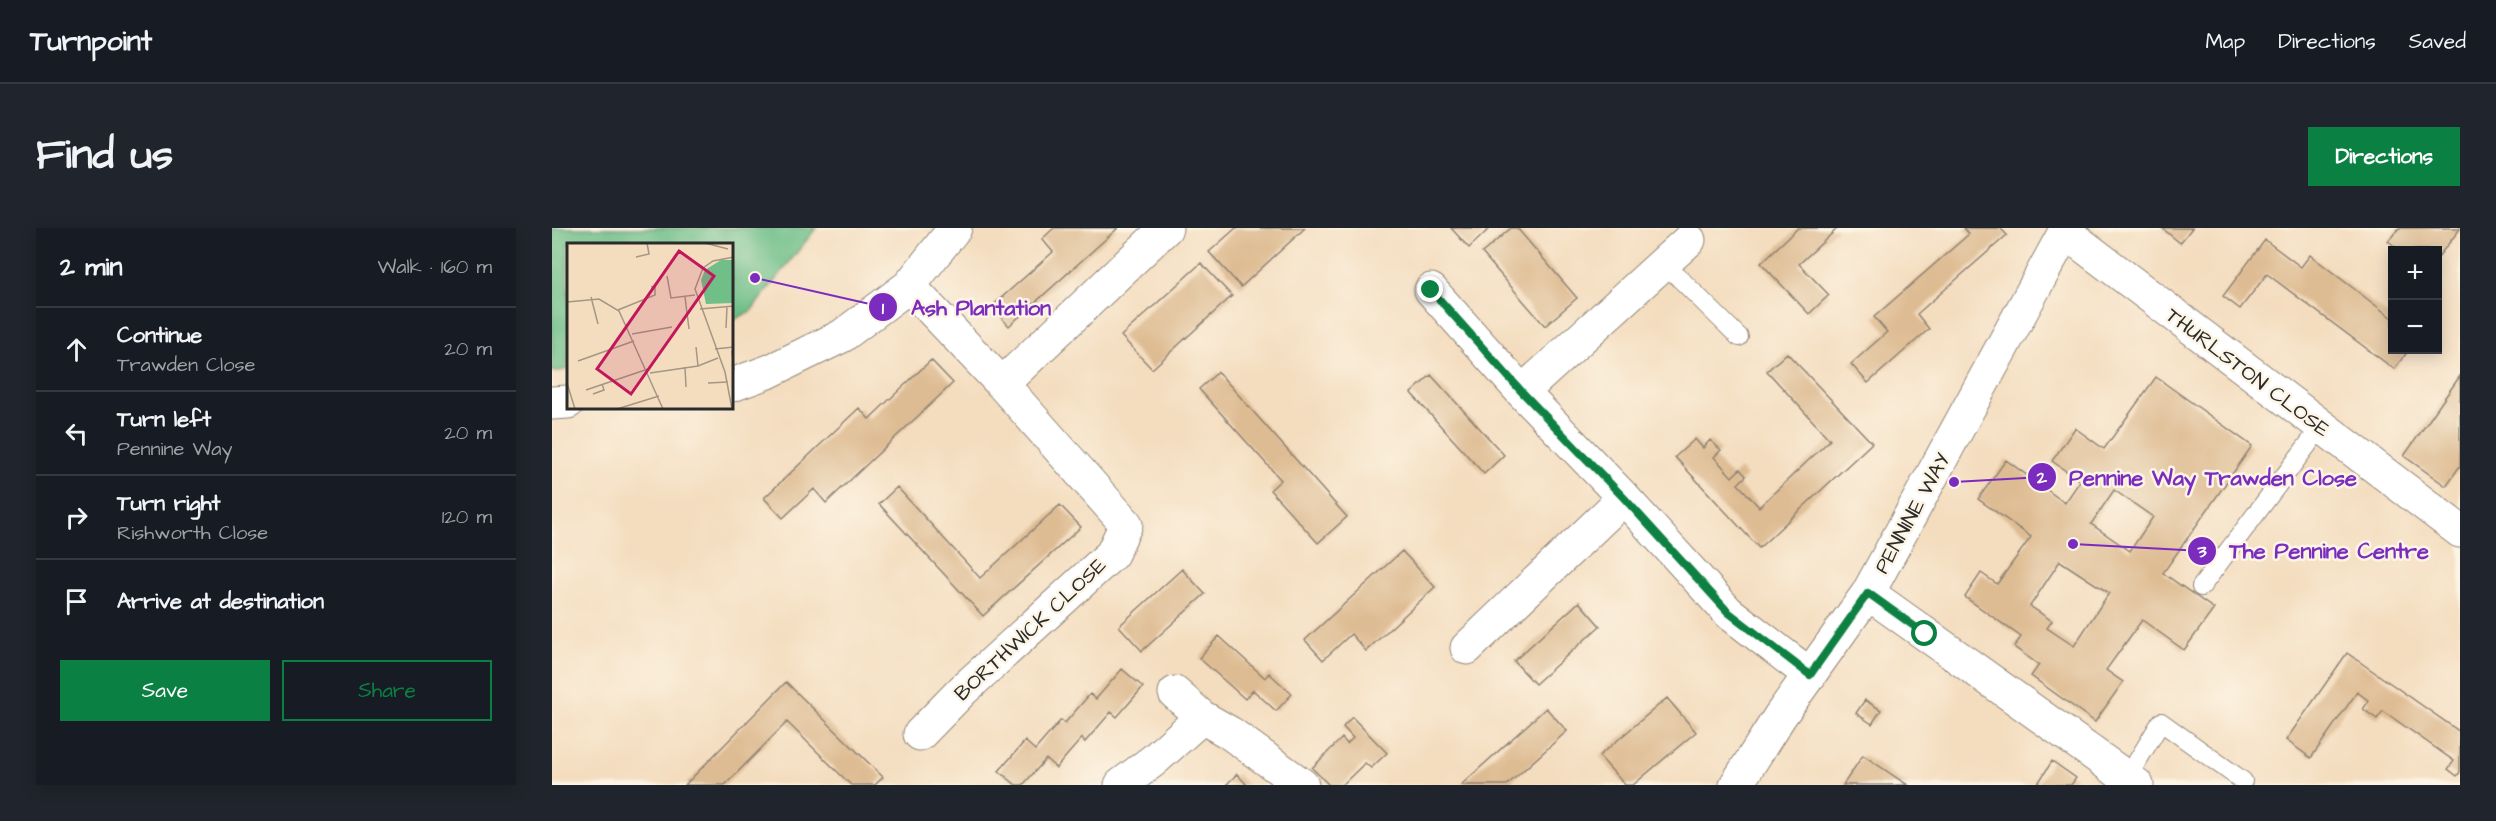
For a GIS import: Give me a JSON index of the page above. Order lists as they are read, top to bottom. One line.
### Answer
{"streets":{"street":["THURLSTON CLOSE","PENNINE WAY","BORTHWICK CLOSE"]},"crossings":[["THURLSTON CLOSE","PENNINE WAY"]],"places":["Ash Plantation","Pennine Way Trawden Close","The Pennine Centre"],"page":{"header":"Turnpoint","nav":["Map","Directions","Saved"],"title":"Find us","buttons":["Directions",["Save","Share"]],"heading":["2 min","Walk · 160 m"],"map_buttons":["+","−"],"list":[["Continue","Trawden Close","20 m"],["Turn left","Pennine Way","20 m"],["Turn right","Rishworth Close","120 m"],"Arrive at destination"]}}
